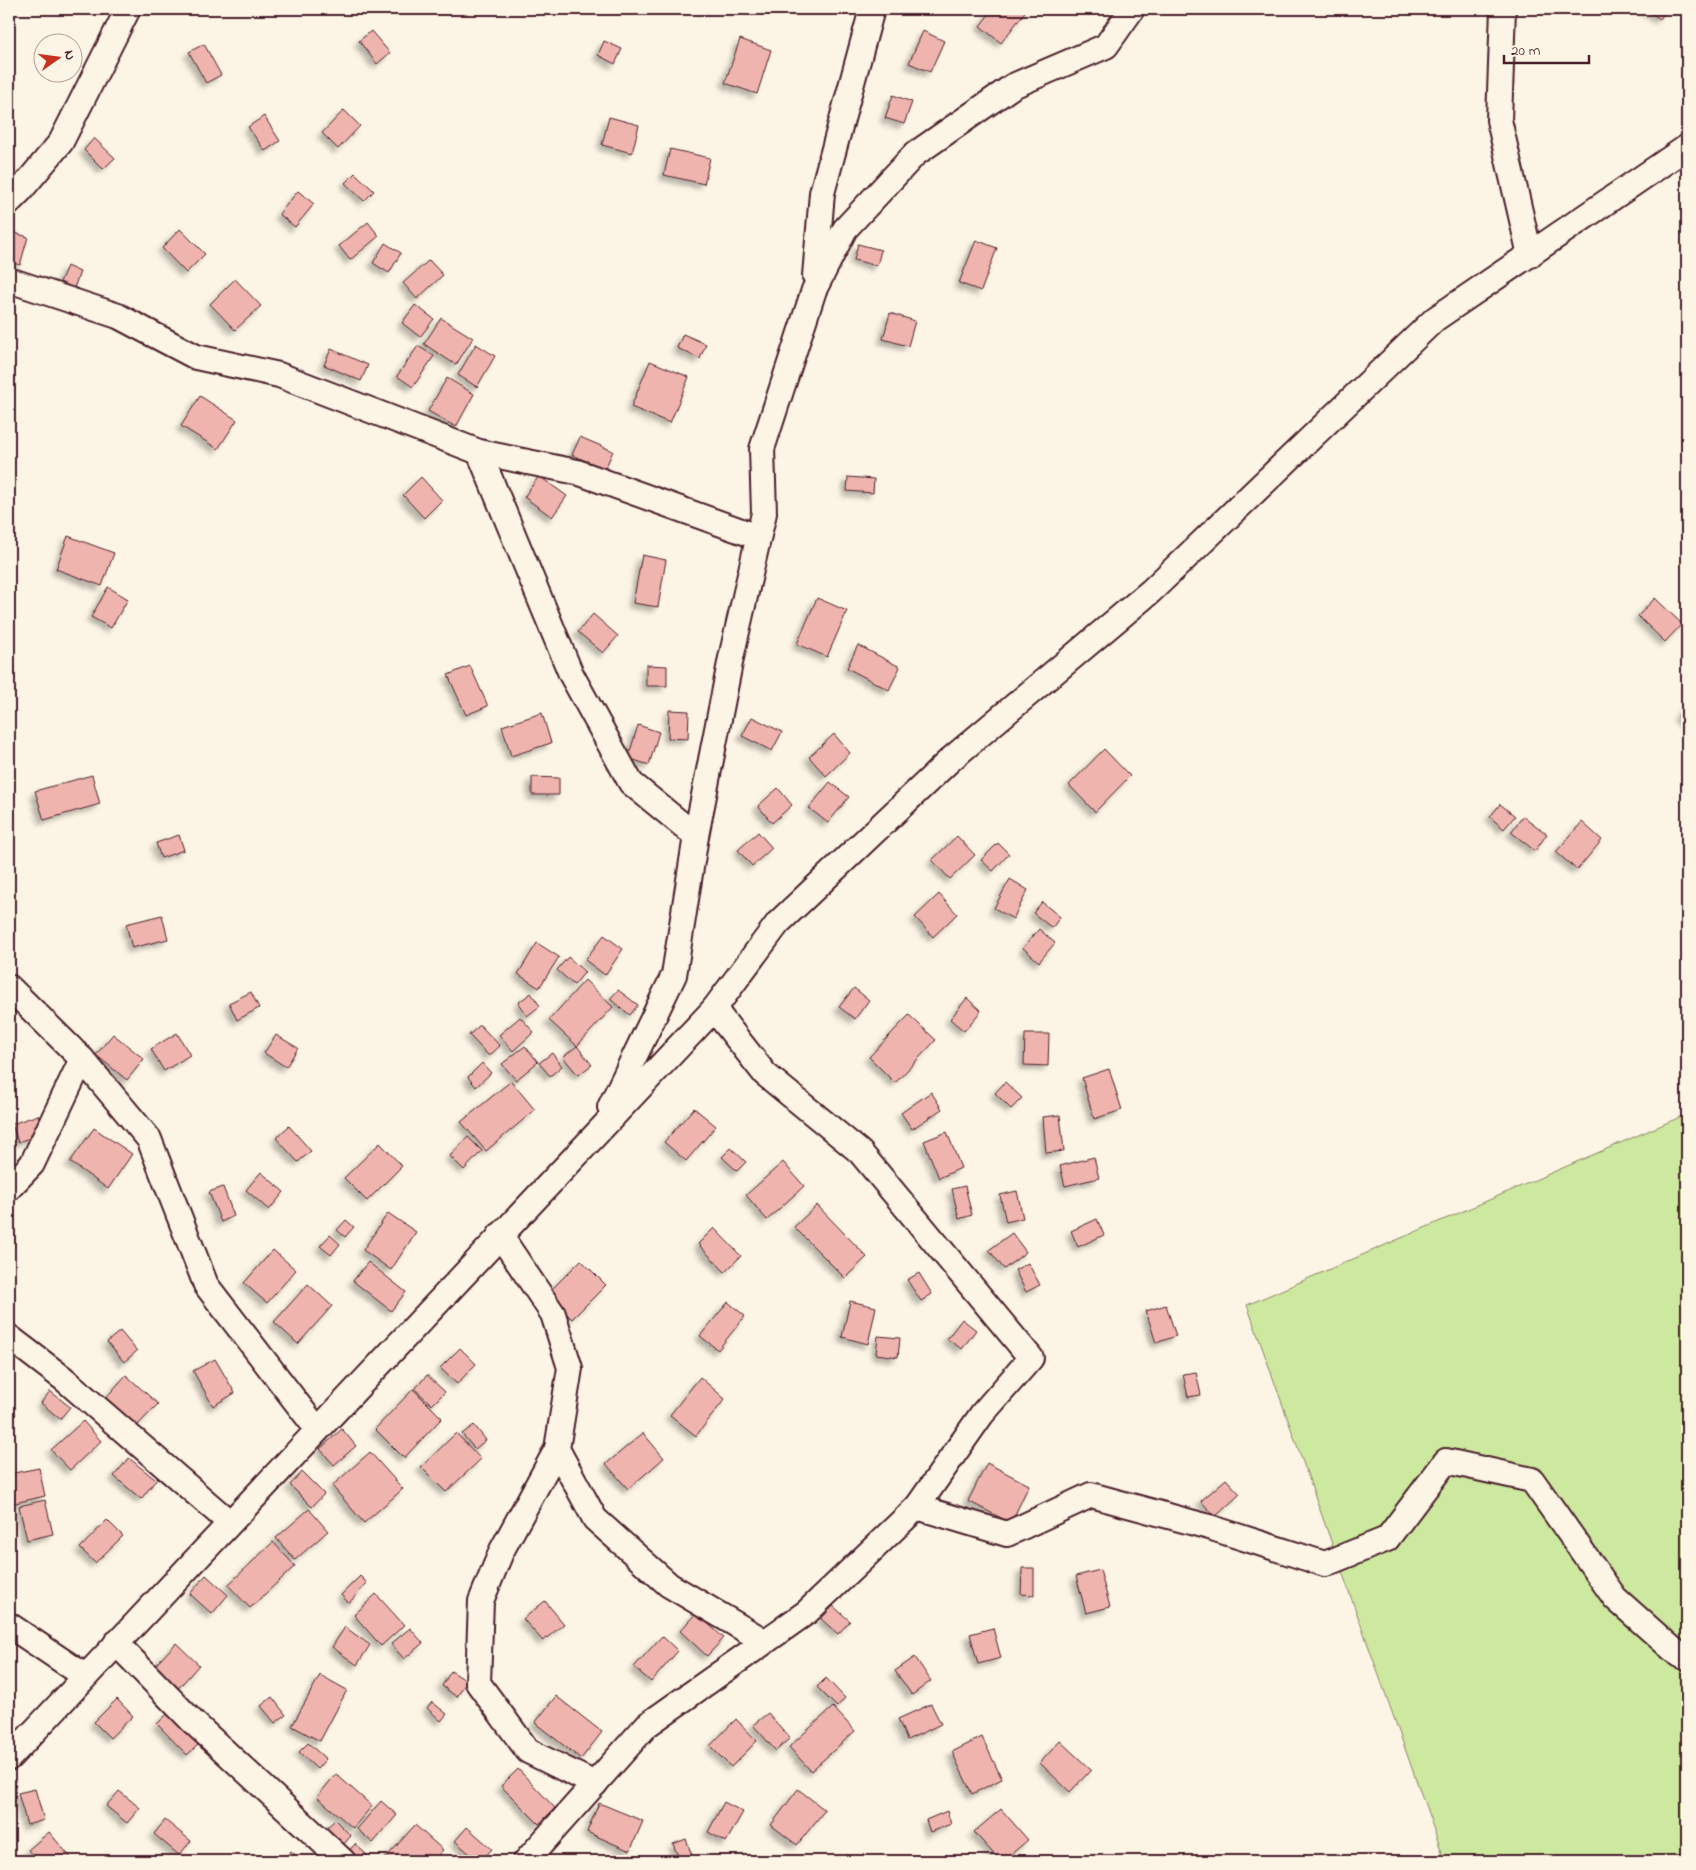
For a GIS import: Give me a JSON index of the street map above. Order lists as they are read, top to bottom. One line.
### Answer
{"scale_bar":"20 m","north":"right"}
